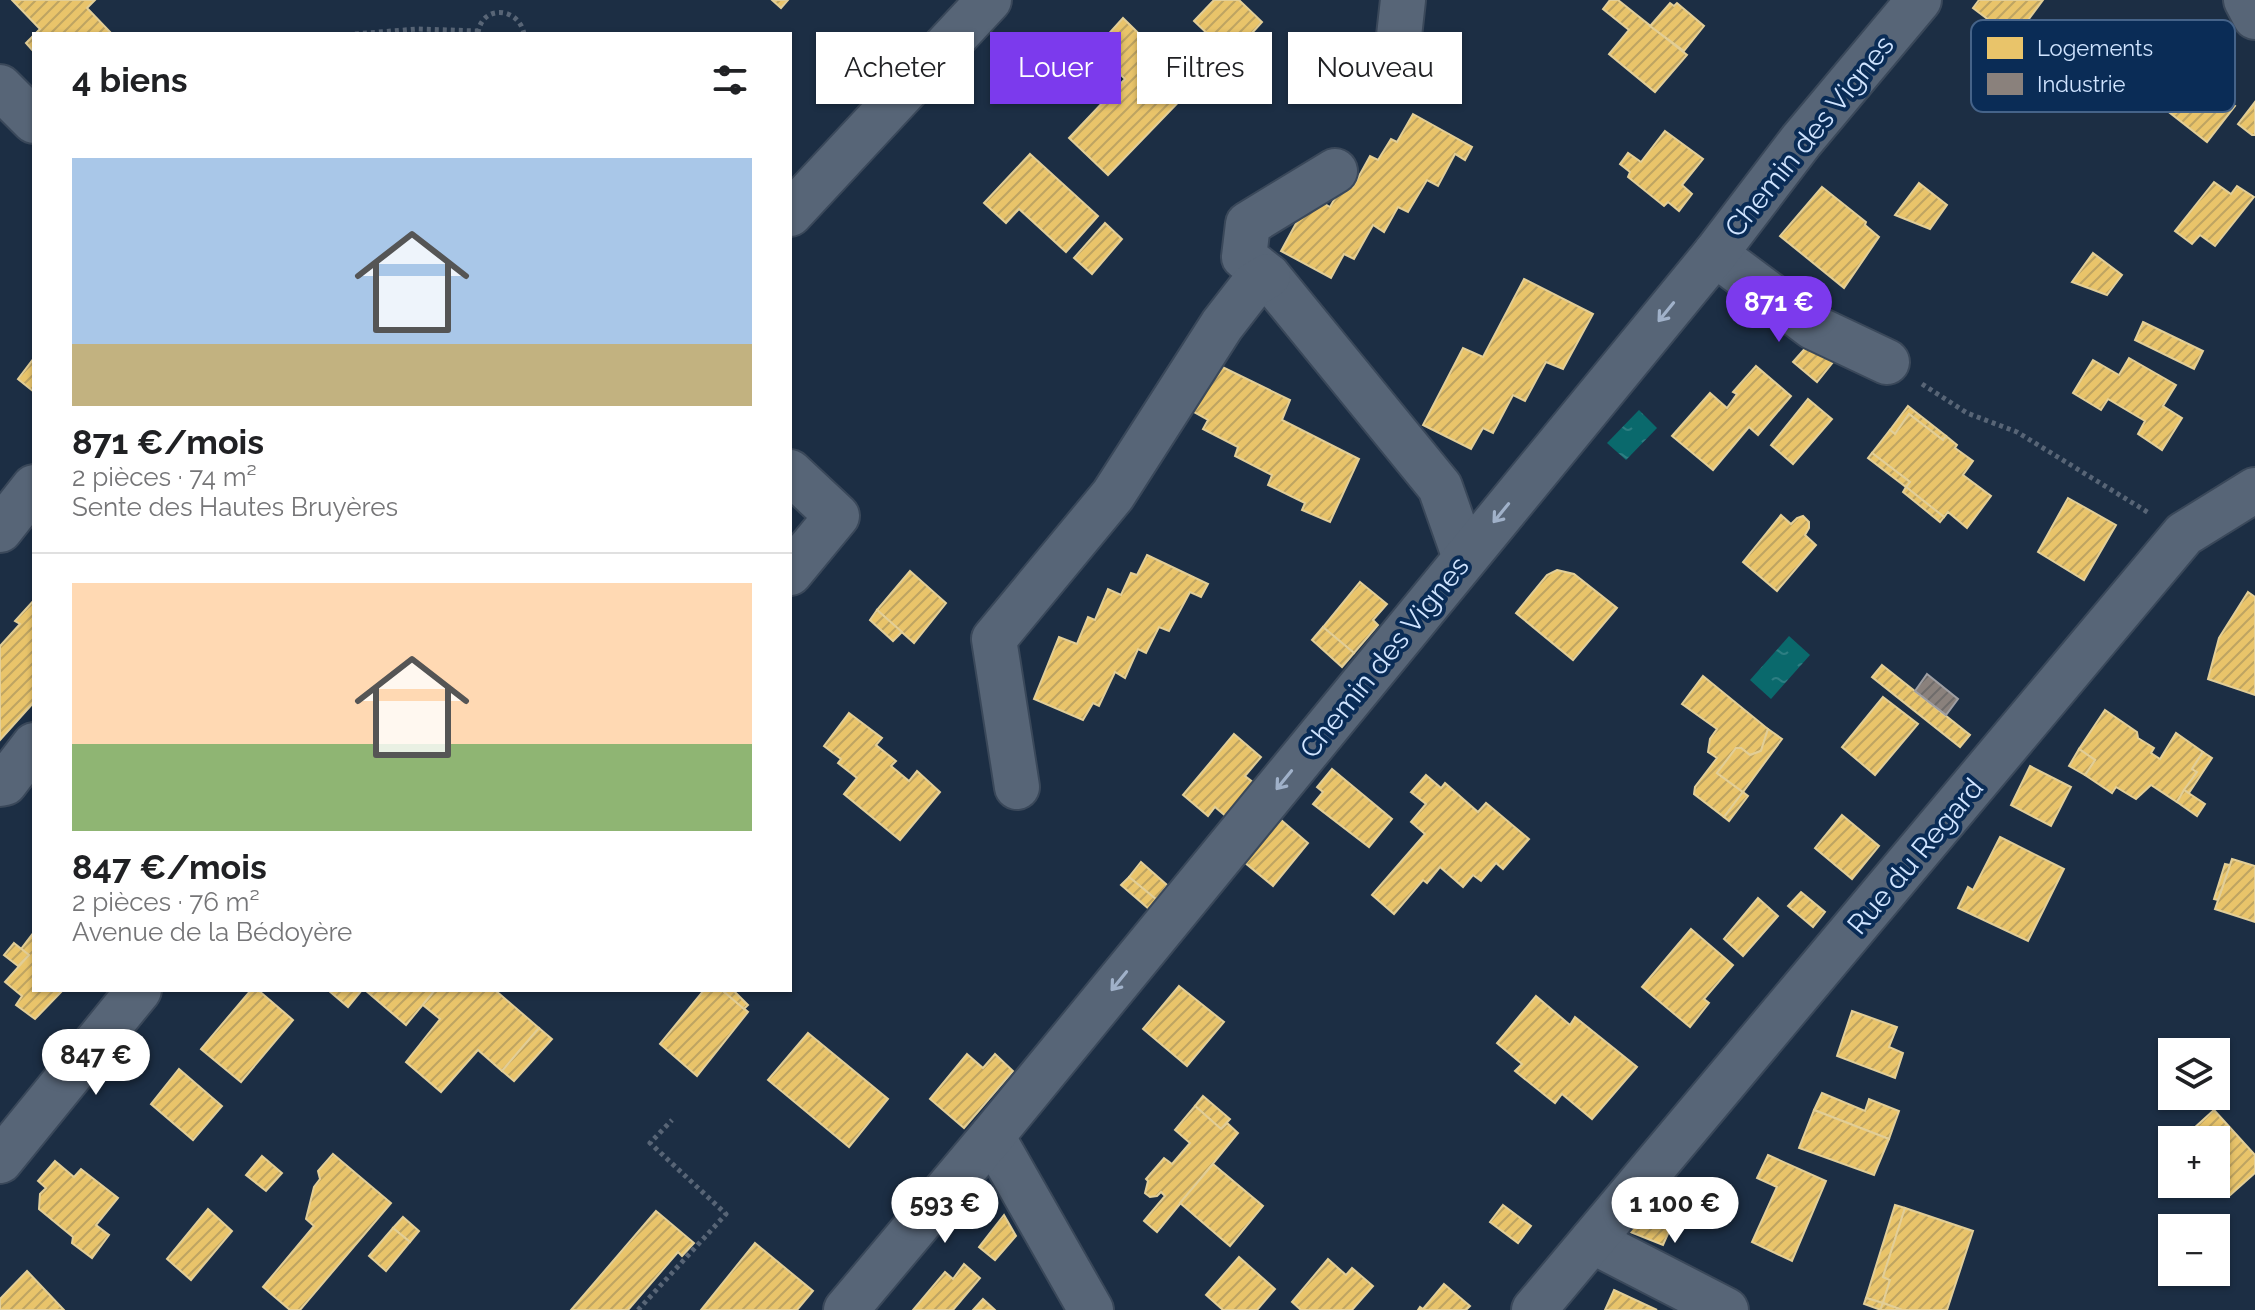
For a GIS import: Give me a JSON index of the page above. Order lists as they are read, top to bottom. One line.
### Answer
{"streets":{"street":["Chemin des Vignes","Rue du Regard"]},"legend":["Logements","Industrie"],"page":{"chip":["Acheter","Louer","Filtres","Nouveau"],"heading":"4 biens","list":[{"name":"871 €/mois","note":"2 pièces · 74 m² · Sente des Hautes Bruyères"},{"name":"847 €/mois","note":"2 pièces · 76 m² · Avenue de la Bédoyère"}],"price":["871 €","847 €","593 €","1 100 €"],"map_buttons":["+","−"]}}
